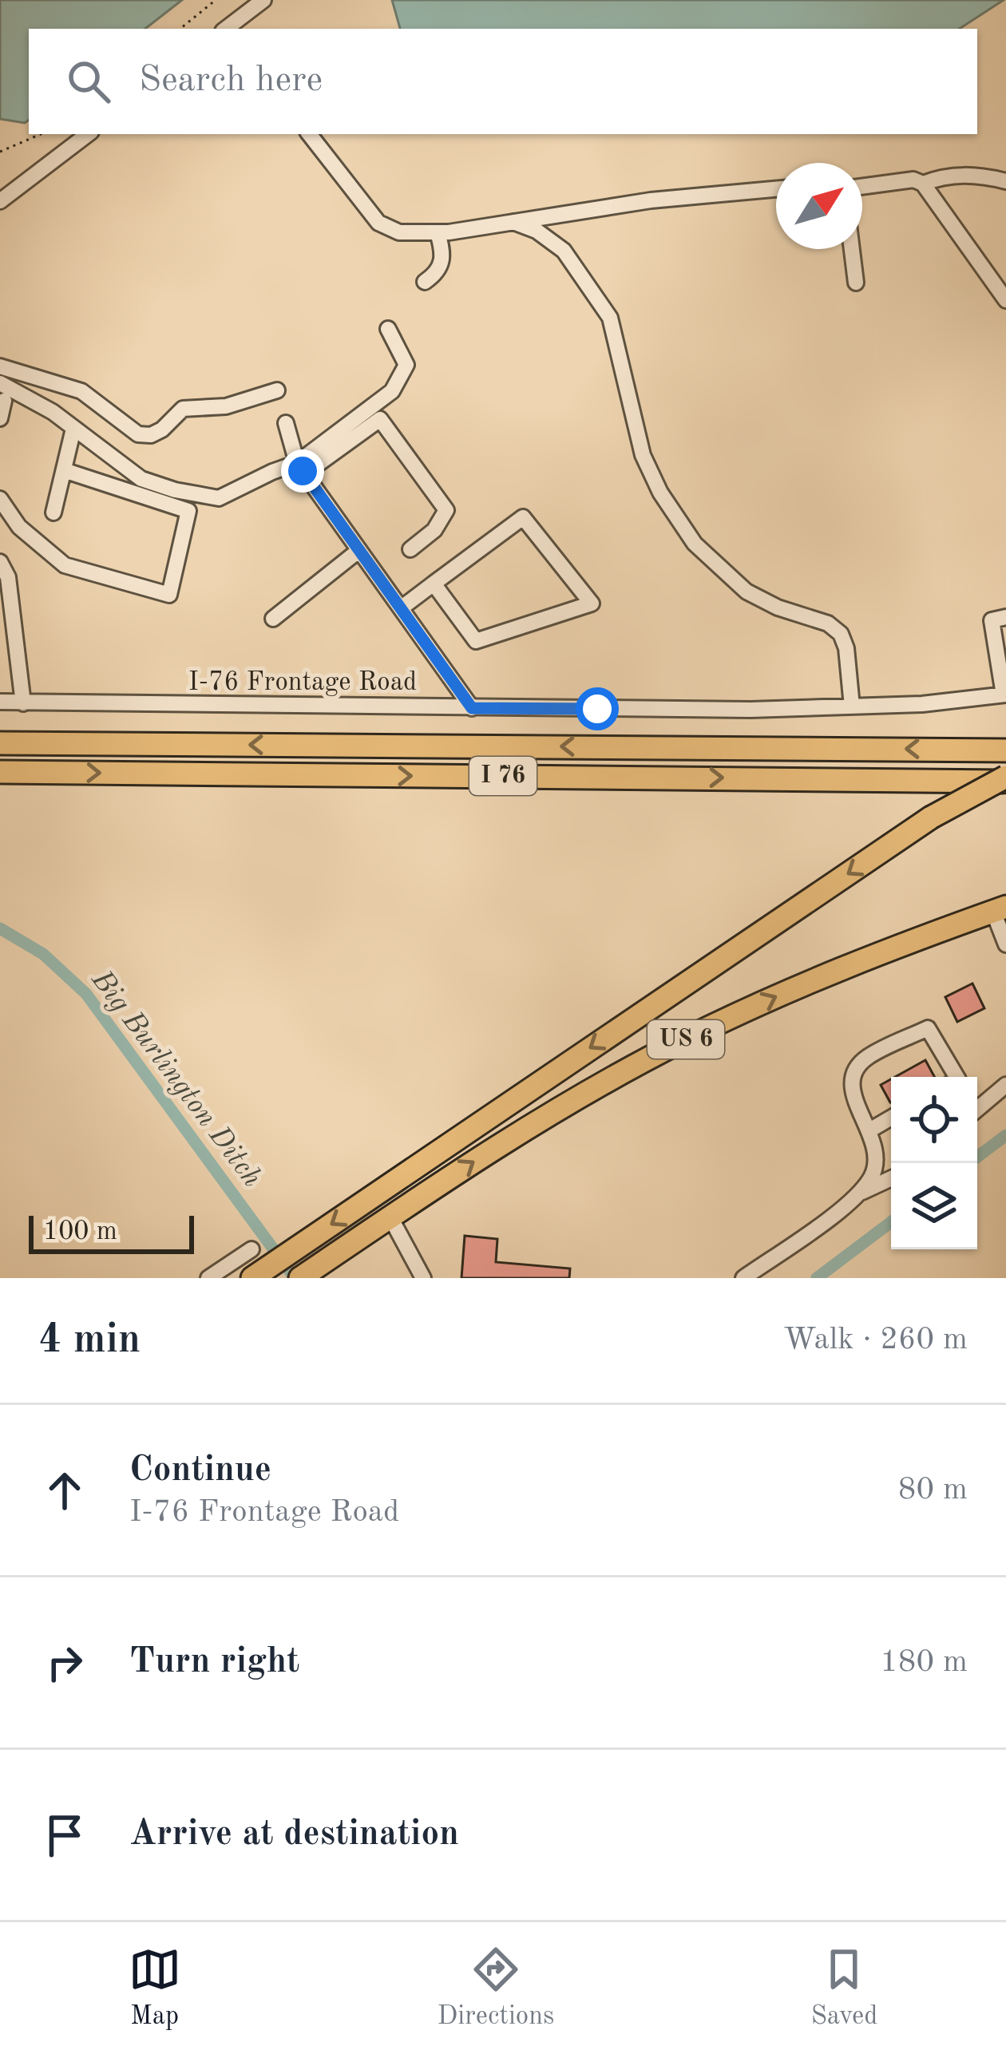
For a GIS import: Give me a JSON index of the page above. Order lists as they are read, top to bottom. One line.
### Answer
{"streets":{"highway":["I 76","US 6"],"street":["I-76 Frontage Road"]},"crossings":[["I 76","US 6"]],"water":["Big Burlington Ditch"],"scale_bar":"100 m","north":"top right","page":{"search":"Search here","scale":"100 m","heading":["4 min","Walk · 260 m"],"list":[["Continue","I-76 Frontage Road","80 m"],["Turn right","180 m"],"Arrive at destination"],"nav":["Map","Directions","Saved"]}}
